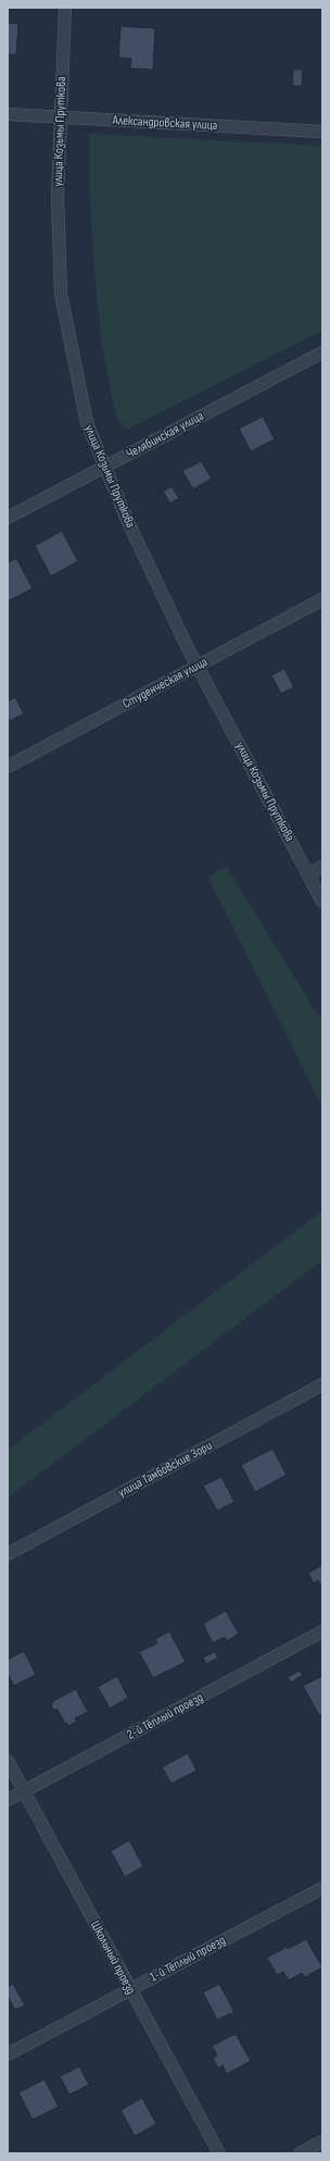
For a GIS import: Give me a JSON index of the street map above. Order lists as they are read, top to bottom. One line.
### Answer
{"streets":{"street":["Александровская улица","улица Козьмы Пруткова","Челябинская улица","Студенческая улица","улица Тамбовские Зори","2-й Тёплый проезд","Школьный проезд","1-й Тёплый проезд"]},"crossings":[["Александровская улица","улица Козьмы Пруткова"],["улица Козьмы Пруткова","Челябинская улица"],["улица Козьмы Пруткова","Студенческая улица"],["2-й Тёплый проезд","Школьный проезд"],["Школьный проезд","1-й Тёплый проезд"]]}
